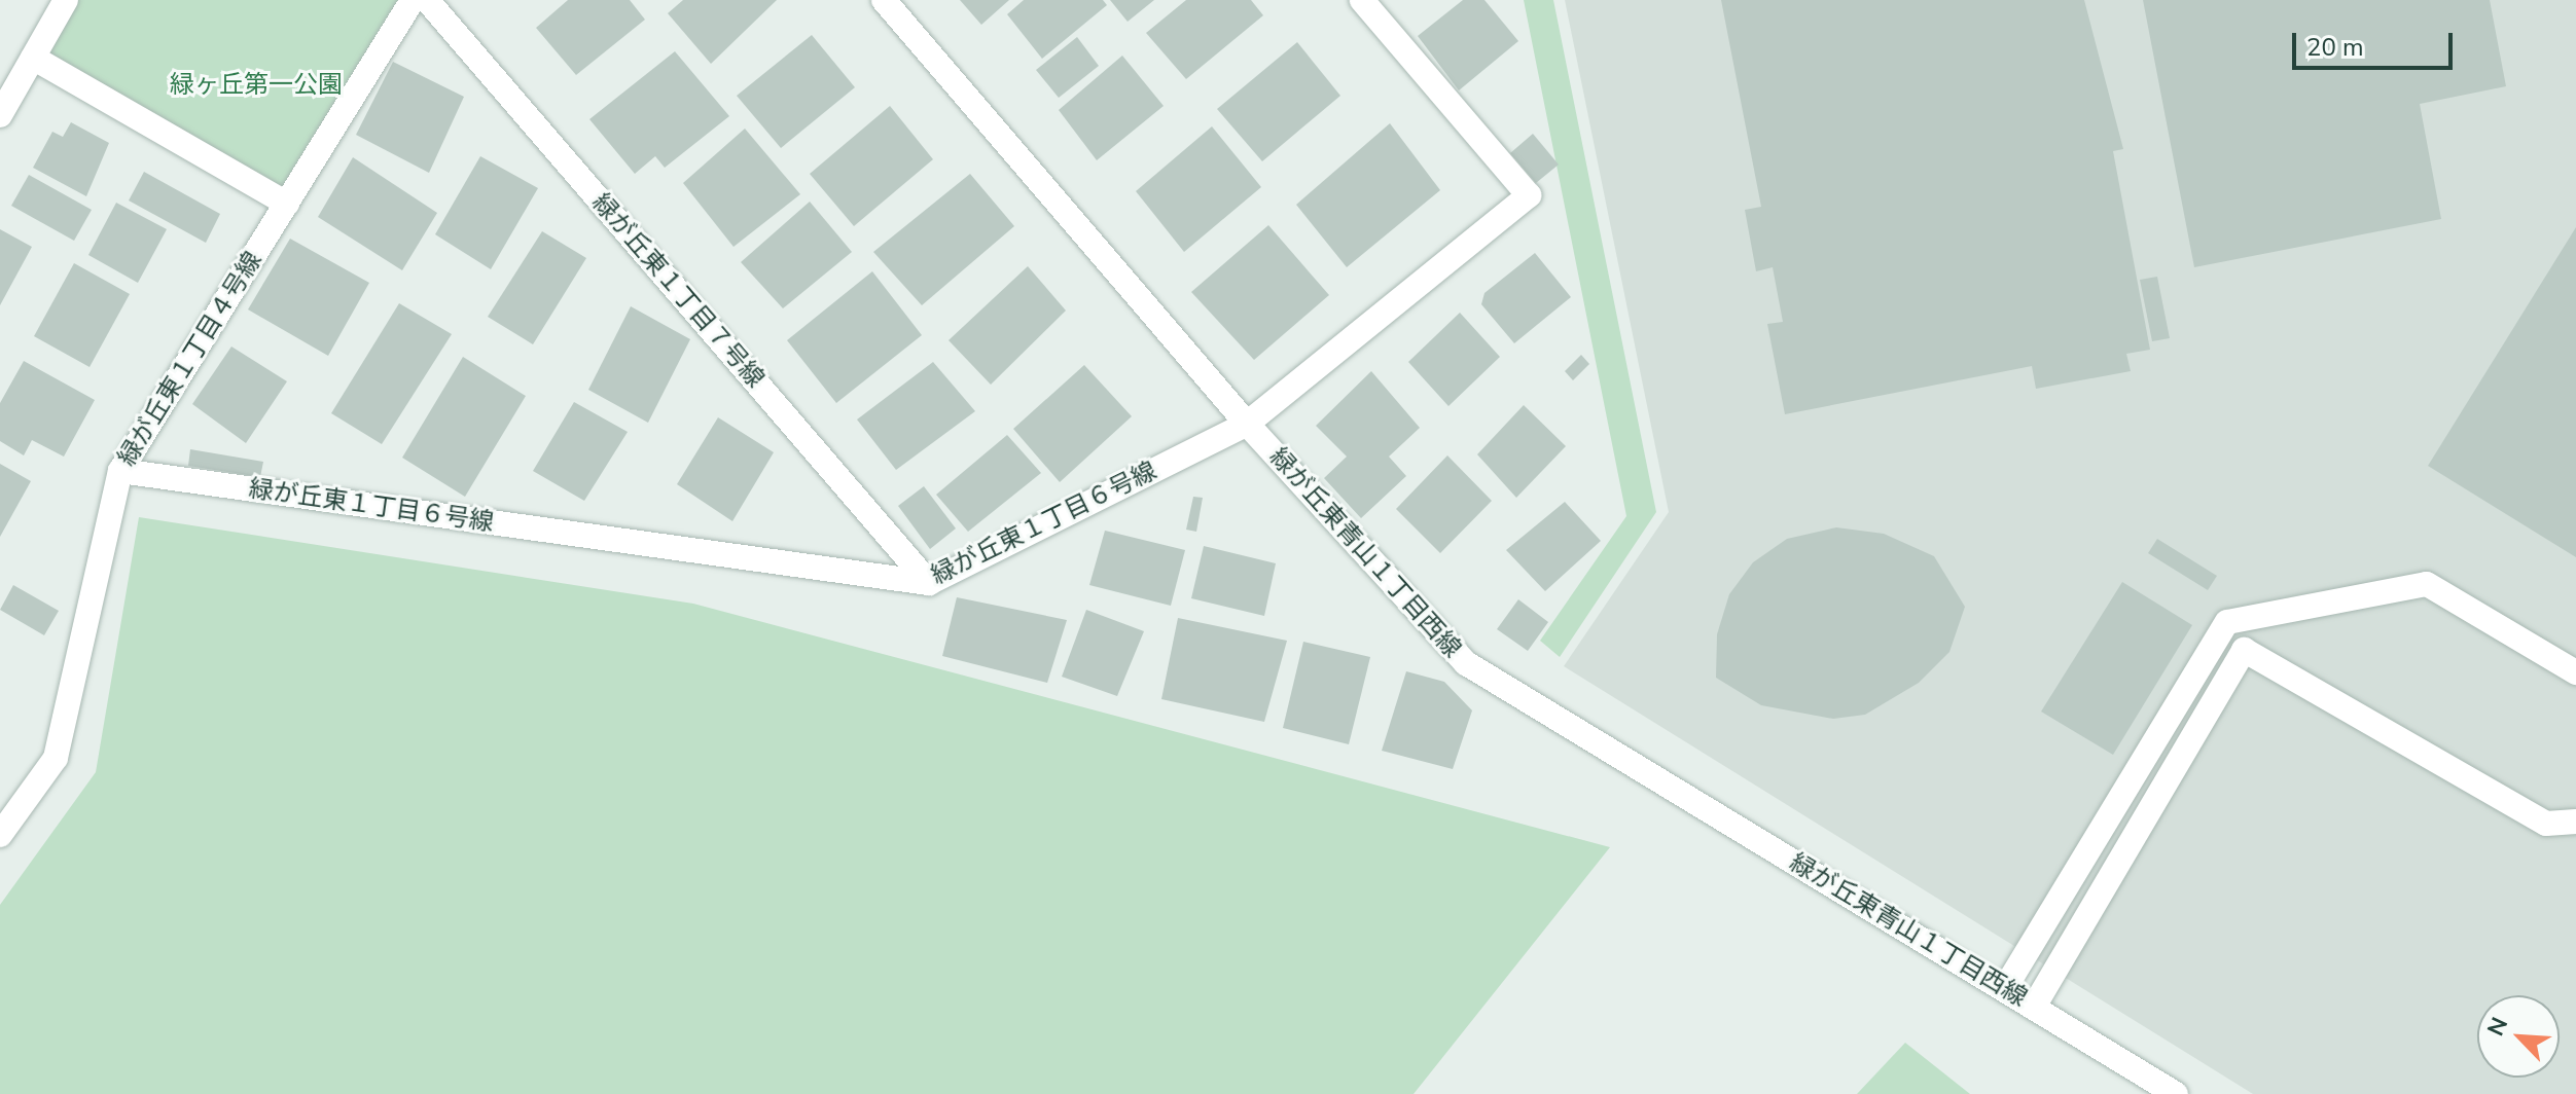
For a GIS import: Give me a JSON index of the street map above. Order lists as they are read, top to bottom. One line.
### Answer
{"streets":{"street":["緑が丘東１丁目７号線","緑が丘東１丁目４号線","緑が丘東１丁目６号線","緑が丘東青山１丁目西線"]},"crossings":[["緑が丘東１丁目７号線","緑が丘東１丁目６号線"],["緑が丘東１丁目４号線","緑が丘東１丁目６号線"],["緑が丘東１丁目６号線","緑が丘東青山１丁目西線"]],"parks":["緑ヶ丘第一公園"],"scale_bar":"20 m","north":"top left"}
